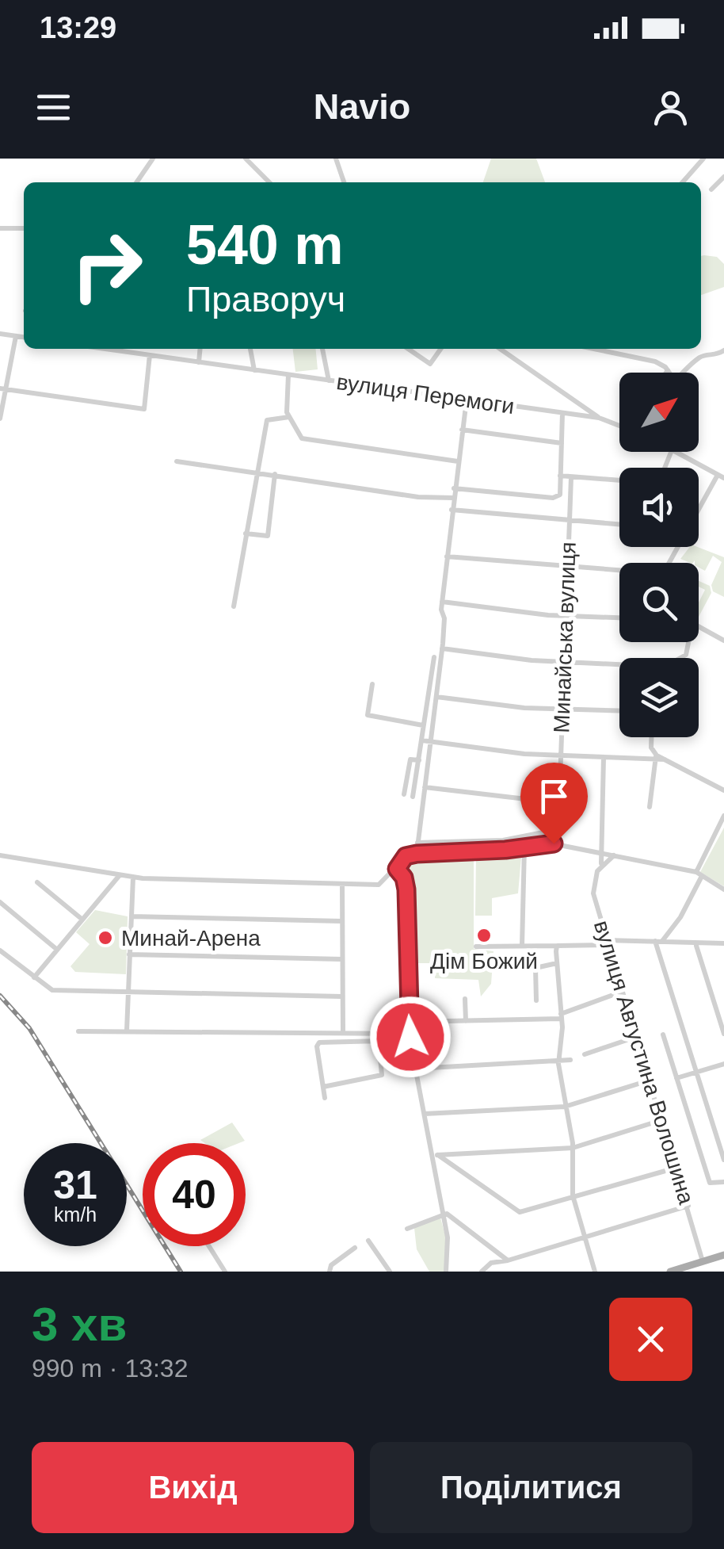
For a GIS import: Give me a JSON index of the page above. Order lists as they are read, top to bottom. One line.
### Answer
{"streets":{"street":["вулиця Перемоги","Минайська вулиця","вулиця Августина Волошина"]},"places":["Дім Божий","Минай-Арена"],"north":"top right","page":{"status":"13:29","header":"Navio","turn":["540 m","Праворуч"],"speed":"31 km/h","limit":"40","heading":["3 хв","990 m · 13:32"],"buttons":["Вихід","Поділитися"]}}
